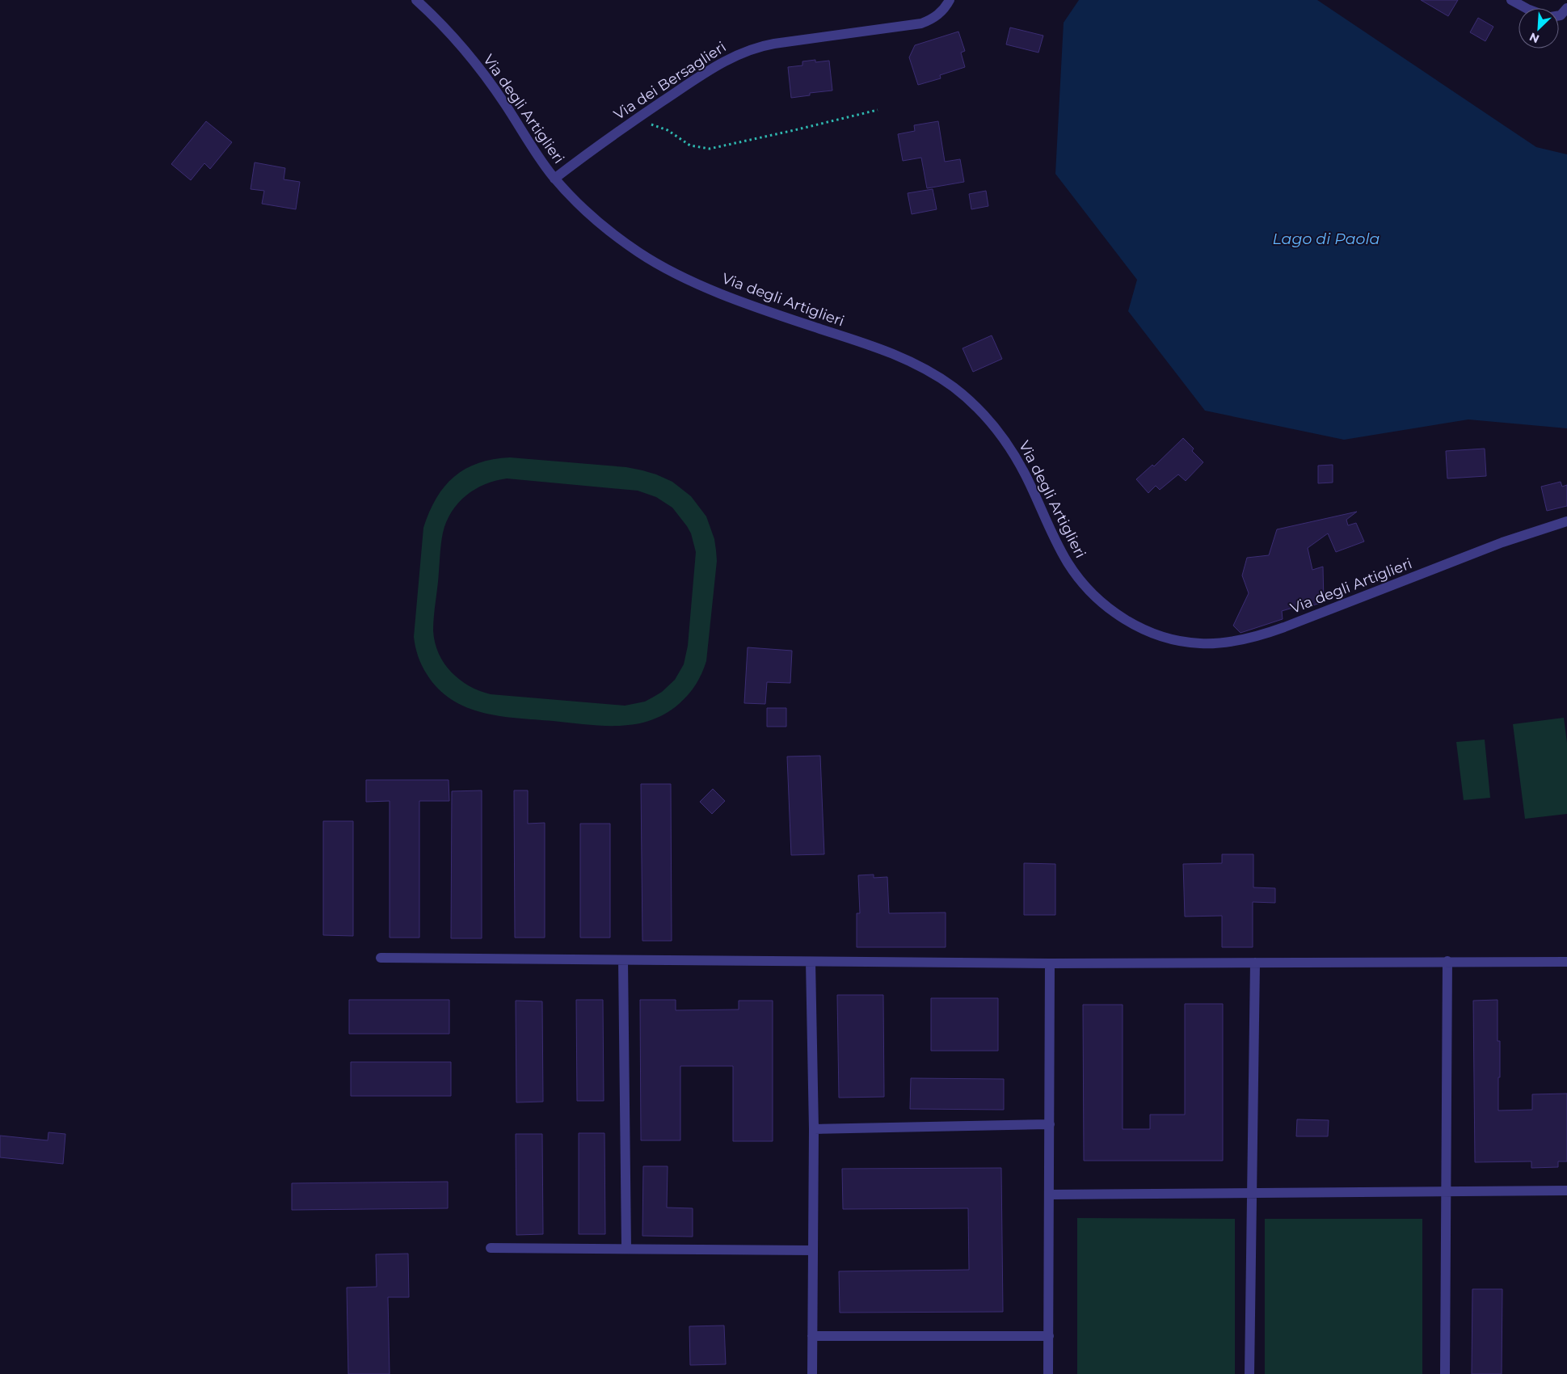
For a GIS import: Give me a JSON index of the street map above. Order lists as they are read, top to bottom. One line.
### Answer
{"streets":{"street":["Via dei Bersaglieri","Via degli Artiglieri"]},"crossings":[["Via dei Bersaglieri","Via degli Artiglieri"]],"water":["Lago di Paola"],"north":"bottom left"}
